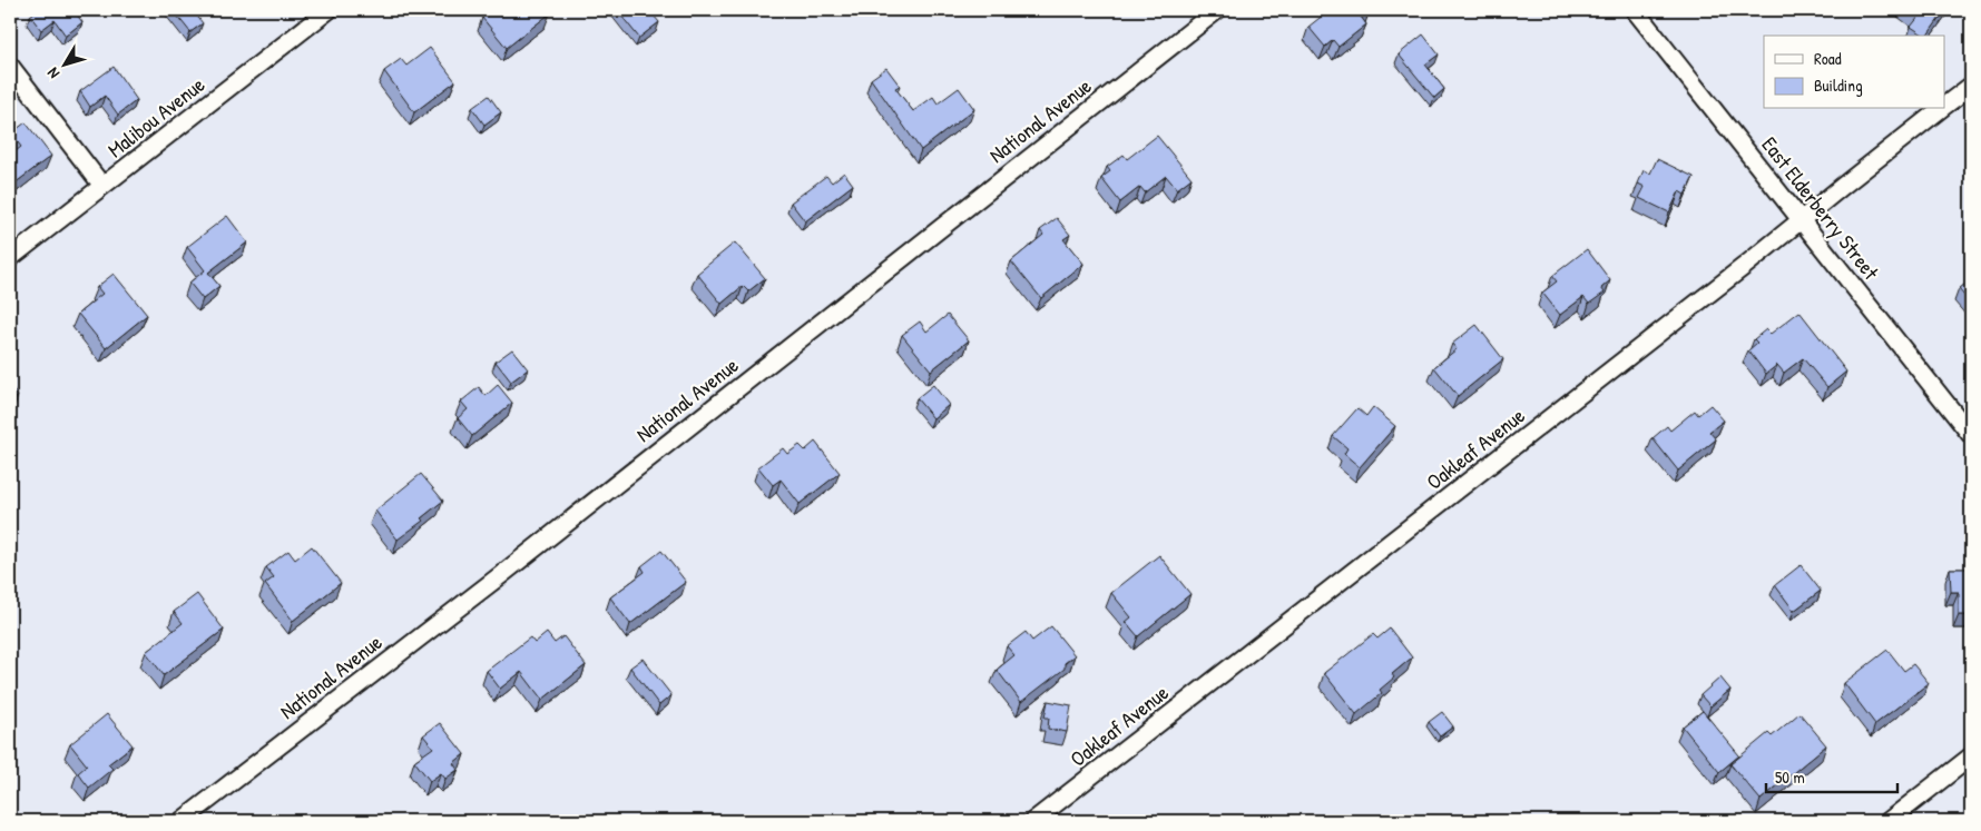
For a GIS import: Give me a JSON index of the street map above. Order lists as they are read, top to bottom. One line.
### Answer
{"streets":{"street":["Malibou Avenue","National Avenue","East Elderberry Street","Oakleaf Avenue"]},"crossings":[["East Elderberry Street","Oakleaf Avenue"]],"legend":["Road","Building"],"scale_bar":"50 m","north":"bottom left"}
